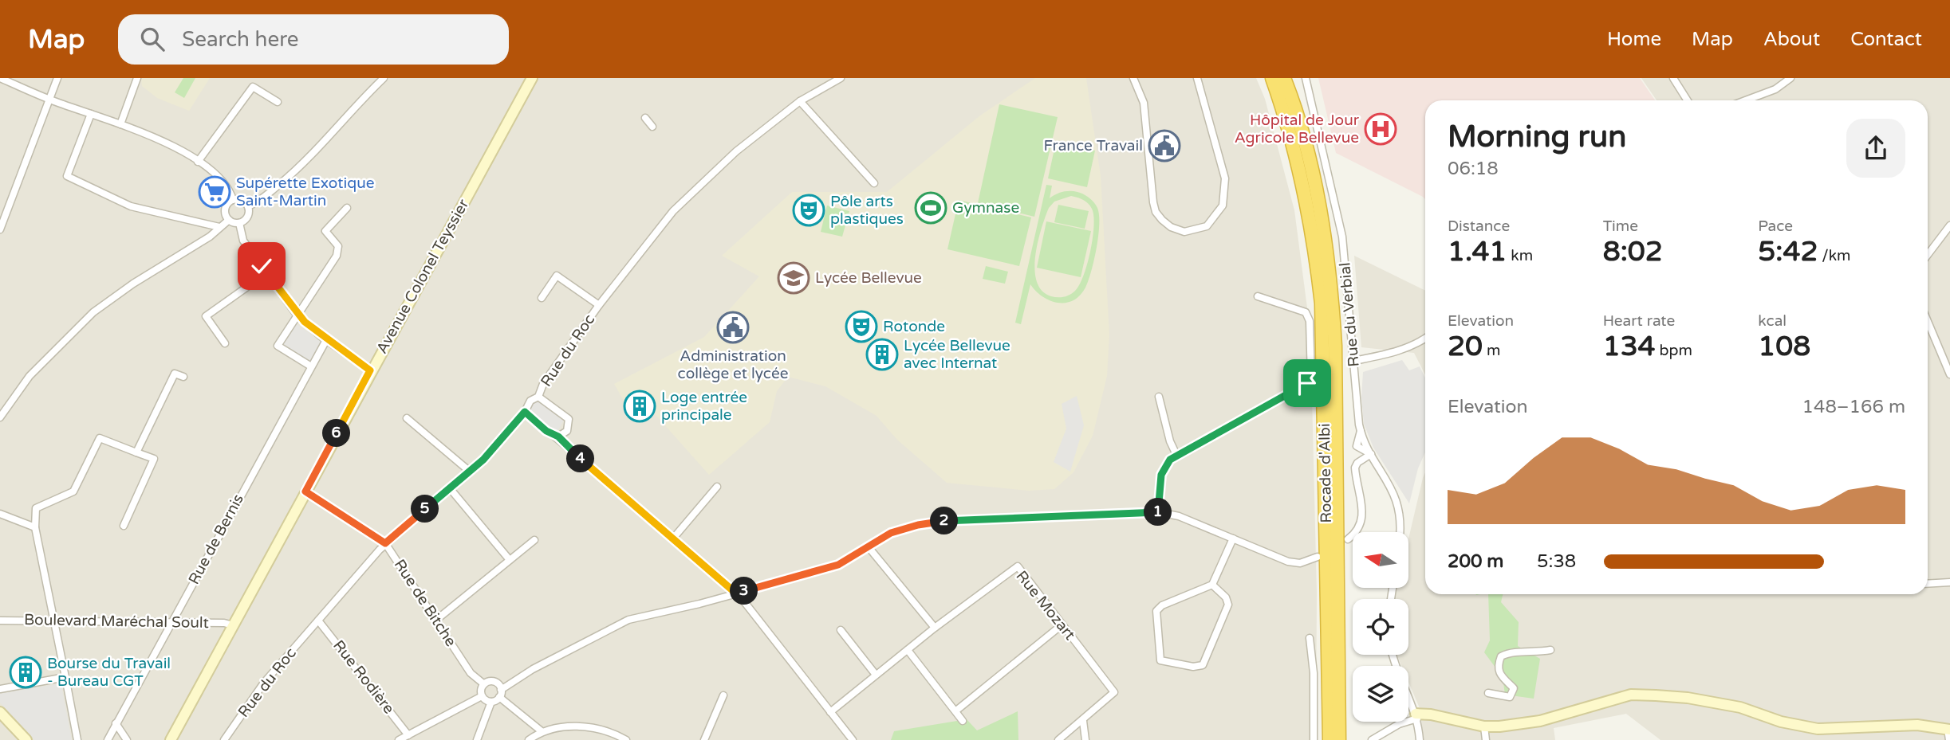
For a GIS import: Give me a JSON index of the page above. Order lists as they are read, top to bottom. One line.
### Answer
{"streets":{"highway":["Rocade d'Albi"],"main road":["Avenue Colonel Teyssier"],"street":["Rue du Verbial","Rue du Roc","Rue de Bernis","Rue de Bitche","Rue Mozart","Boulevard Maréchal Soult","Rue Rodière"]},"crossings":[["Avenue Colonel Teyssier","Rue de Bitche"],["Avenue Colonel Teyssier","Boulevard Maréchal Soult"],["Rue du Roc","Rue de Bitche"],["Rue du Roc","Rue Rodière"],["Rue de Bernis","Boulevard Maréchal Soult"]],"places":{"hospital":["Hôpital de Jour Agricole Bellevue"],"public building":["France Travail","Administration collège et lycée"],"supermarket":["Supérette Exotique Saint-Martin"],"sports":["Gymnase"],"theatre":["Pôle arts plastiques","Rotonde"],"school or university":["Lycée Bellevue"],"building":["Lycée Bellevue avec Internat","Loge entrée principale","Bourse du Travail - Bureau CGT"]},"north":"left","page":{"header":"Map","search":"Search here","nav":["Home","Map","About","Contact"],"heading":["Morning run","06:18"],"stats":[["Distance","1.41 km"],["Time","8:02"],["Pace","5:42 /km"],["Elevation","20 m"],["Heart rate","134 bpm"],["kcal","108"]],"chart":["Elevation","148–166 m"],"pins":["6","4","5","1","2","3"],"list":[{"name":"200 m","note":"5:38"}]}}
